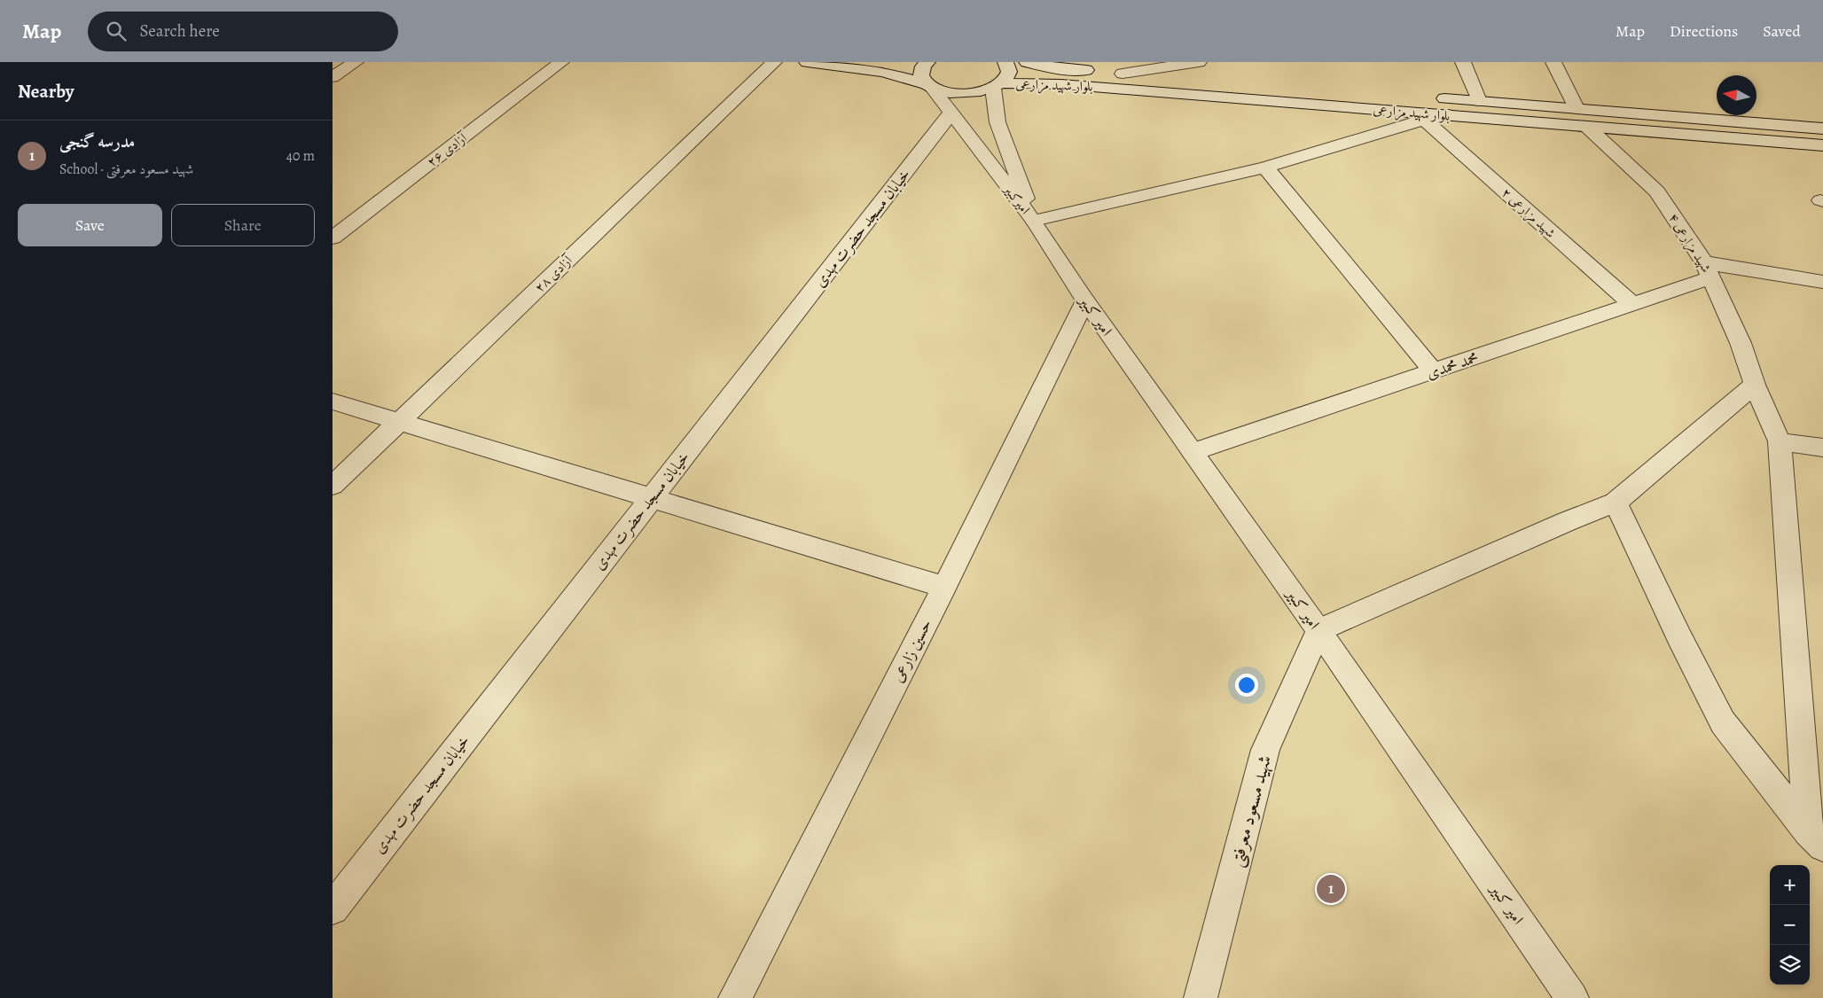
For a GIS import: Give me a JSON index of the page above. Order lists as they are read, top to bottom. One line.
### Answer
{"streets":{"street":["بلوار شهید مزارعی","آزادی ۲۶","امیرکبیر","شهید مزارعی ۲","خیابان مسجد حضرت مهدی","شهید مزارعی ۴","آزادی ۲۸","امیر کبیر","محمد محمدی","حسین زارعی","شهید مسعود معرفتی"]},"crossings":[["بلوار شهید مزارعی","امیرکبیر"],["بلوار شهید مزارعی","شهید مزارعی ۴"],["امیرکبیر","خیابان مسجد حضرت مهدی"],["امیرکبیر","امیر کبیر"],["شهید مزارعی ۲","محمد محمدی"],["شهید مزارعی ۴","محمد محمدی"],["امیر کبیر","محمد محمدی"],["امیر کبیر","حسین زارعی"],["امیر کبیر","شهید مسعود معرفتی"]],"north":"left","page":{"header":"Map","search":"Search here","nav":["Map","Directions","Saved"],"heading":"Nearby","list":[{"mark":"1","name":"مدرسه گنجی","note":"School · شهید مسعود معرفتی","value":"40 m"}],"buttons":["Save","Share"],"map_buttons":["+","−"],"pins":"1"}}
